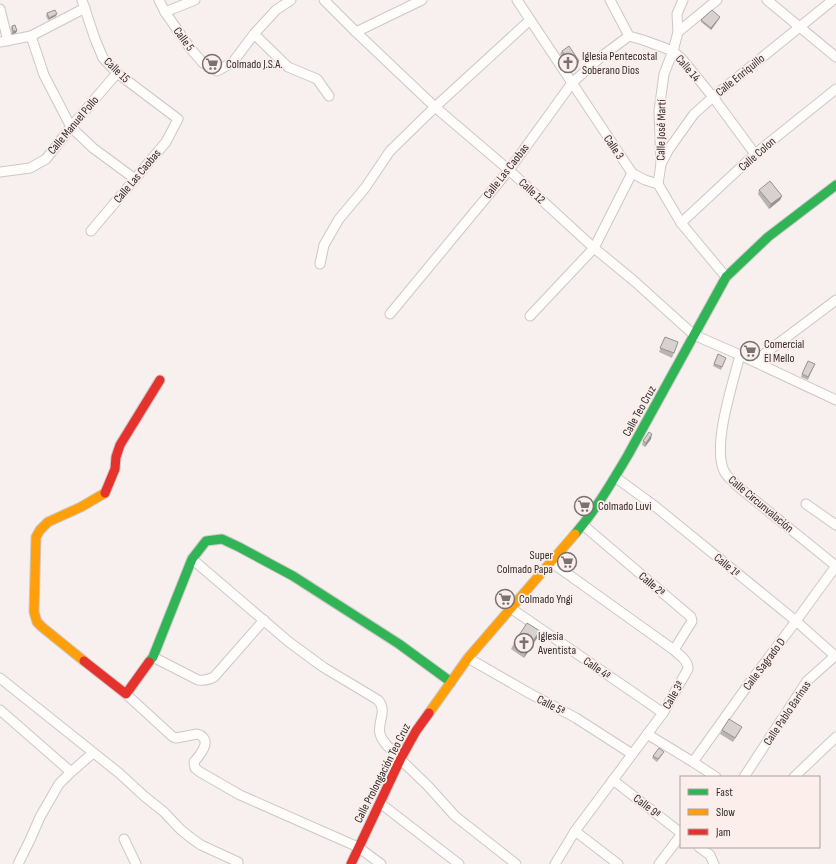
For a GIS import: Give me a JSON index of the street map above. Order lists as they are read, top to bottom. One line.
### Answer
{"streets":{"street":["Calle 5","Calle 14","Calle 15","Calle Enriquillo","Calle Manuel Pollo","Calle José Martí","Calle 3","Calle Colon","Calle Las Caobas","Calle 12","Calle Teo Cruz","Calle Circunvalación","Calle 1ª","Calle 2ª","Calle Sagrado D","Calle 4ª","Calle 3ª","Calle 5ª","Calle Pablo Barinas","Calle Prolongación Teo Cruz","Calle 9ª"]},"crossings":[["Calle 14","Calle Enriquillo"],["Calle 14","Calle José Martí"],["Calle 14","Calle Colon"],["Calle 14","Calle Las Caobas"],["Calle 15","Calle Manuel Pollo"],["Calle 15","Calle Las Caobas"],["Calle Enriquillo","Calle José Martí"],["Calle 3","Calle Las Caobas"],["Calle Las Caobas","Calle 12"],["Calle 12","Calle Teo Cruz"],["Calle 12","Calle Circunvalación"],["Calle Teo Cruz","Calle 1ª"],["Calle Teo Cruz","Calle 2ª"],["Calle Teo Cruz","Calle 4ª"],["Calle Teo Cruz","Calle 3ª"],["Calle Teo Cruz","Calle 5ª"],["Calle Teo Cruz","Calle Prolongación Teo Cruz"],["Calle Circunvalación","Calle Sagrado D"],["Calle 1ª","Calle Sagrado D"],["Calle 1ª","Calle Pablo Barinas"],["Calle 2ª","Calle 3ª"],["Calle 4ª","Calle 3ª"],["Calle 3ª","Calle 5ª"],["Calle 3ª","Calle 9ª"],["Calle 5ª","Calle Prolongación Teo Cruz"]],"places":{"church":["Iglesia Pentecostal Soberano Dios","Iglesia Aventista"],"supermarket":["Colmado J.S.A.","Comercial El Mello","Colmado Luvi","Super Colmado Papa","Colmado Yngi"]},"legend":["Fast","Slow","Jam"]}
